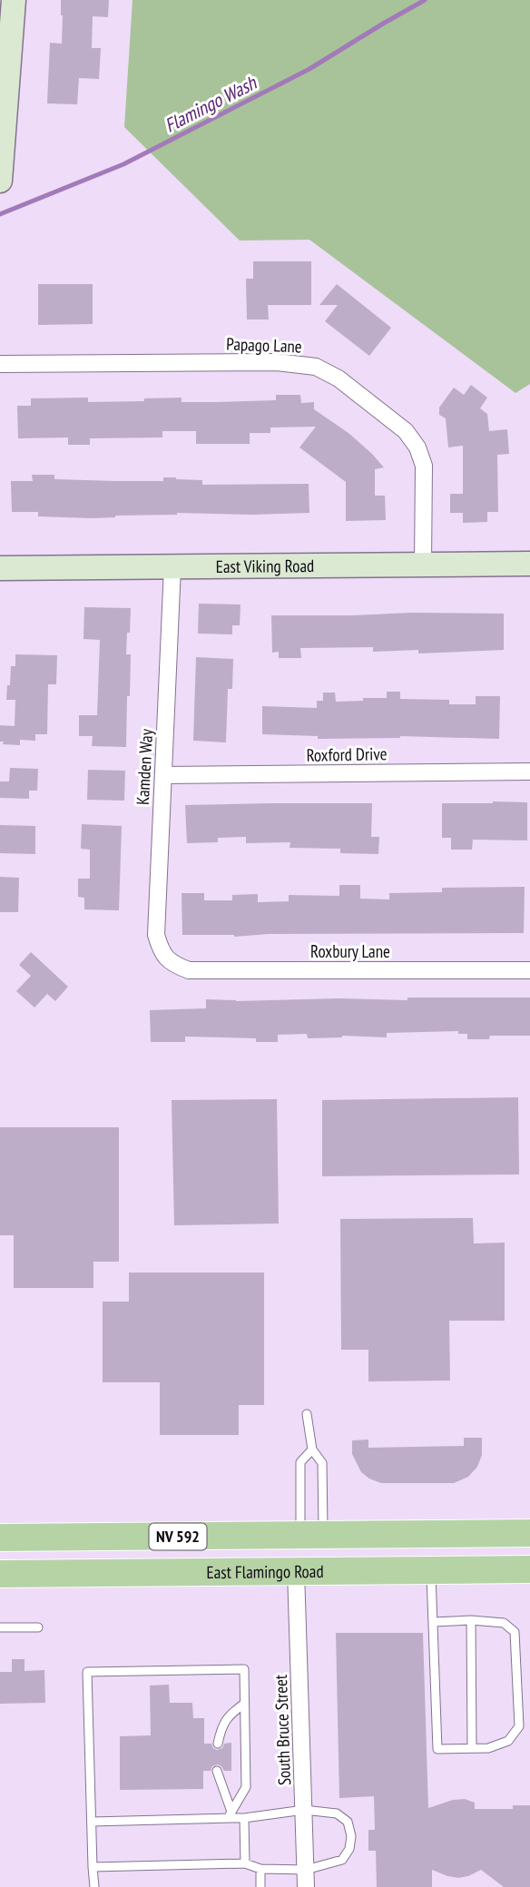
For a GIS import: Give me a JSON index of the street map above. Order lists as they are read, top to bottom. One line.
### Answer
{"streets":{"main road":["NV 592","East Flamingo Road"],"street":["Papago Lane","East Viking Road","Roxford Drive","Kamden Way","Roxbury Lane","South Bruce Street"]},"crossings":[["Papago Lane","East Viking Road"],["East Viking Road","Kamden Way"],["Roxford Drive","Kamden Way"],["Kamden Way","Roxbury Lane"],["East Flamingo Road","South Bruce Street"]],"water":["Flamingo Wash"]}
